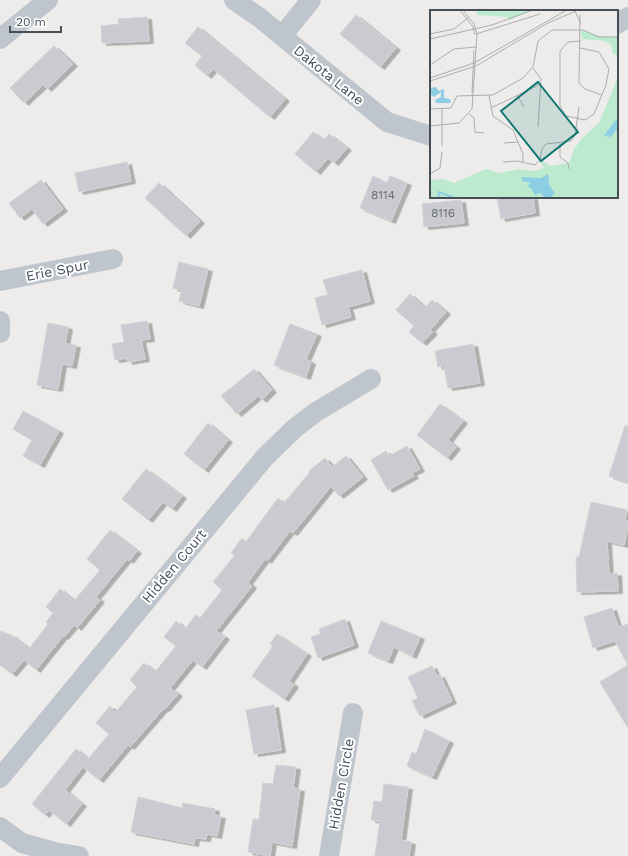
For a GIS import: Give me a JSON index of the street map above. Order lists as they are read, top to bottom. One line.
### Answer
{"streets":{"street":["Dakota Lane","Erie Spur","Hidden Court","Hidden Circle"]},"house_numbers":["8114","8116"],"scale_bar":"20 m"}
